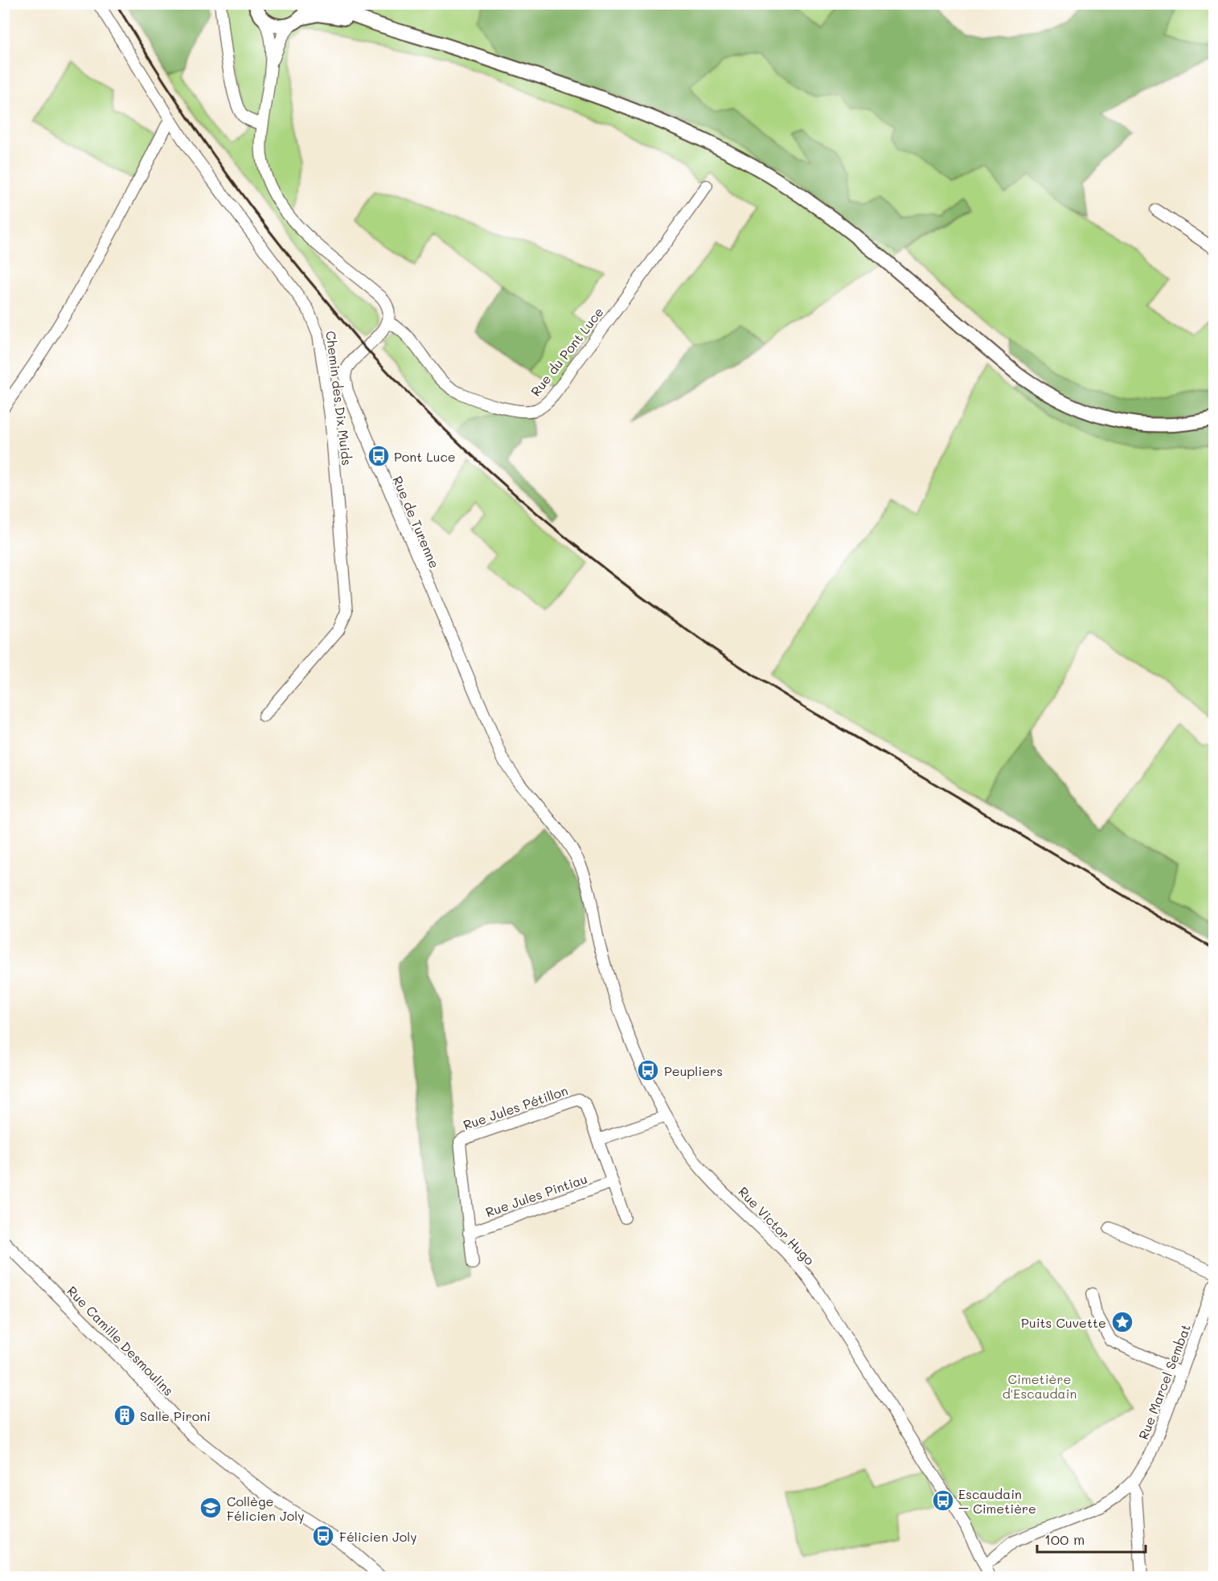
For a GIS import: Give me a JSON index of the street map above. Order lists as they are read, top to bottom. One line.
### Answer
{"streets":{"street":["Rue du Pont Luce","Chemin des Dix Muids","Rue de Turenne","Rue Jules Pétillon","Rue Jules Pintiau","Rue Victor Hugo","Rue Camille Desmoulins","Rue Marcel Sembat"]},"crossings":[["Rue de Turenne","Rue Victor Hugo"],["Rue Jules Pétillon","Rue Jules Pintiau"],["Rue Victor Hugo","Rue Marcel Sembat"]],"parks":["Cimetière d'Escaudain"],"places":{"bus stop":["Pont Luce","Peupliers","Escaudain – Cimetière","Félicien Joly"],"place":["Puits Cuvette"],"building":["Salle Pironi"],"school or university":["Collège Félicien Joly"]},"scale_bar":"100 m"}
